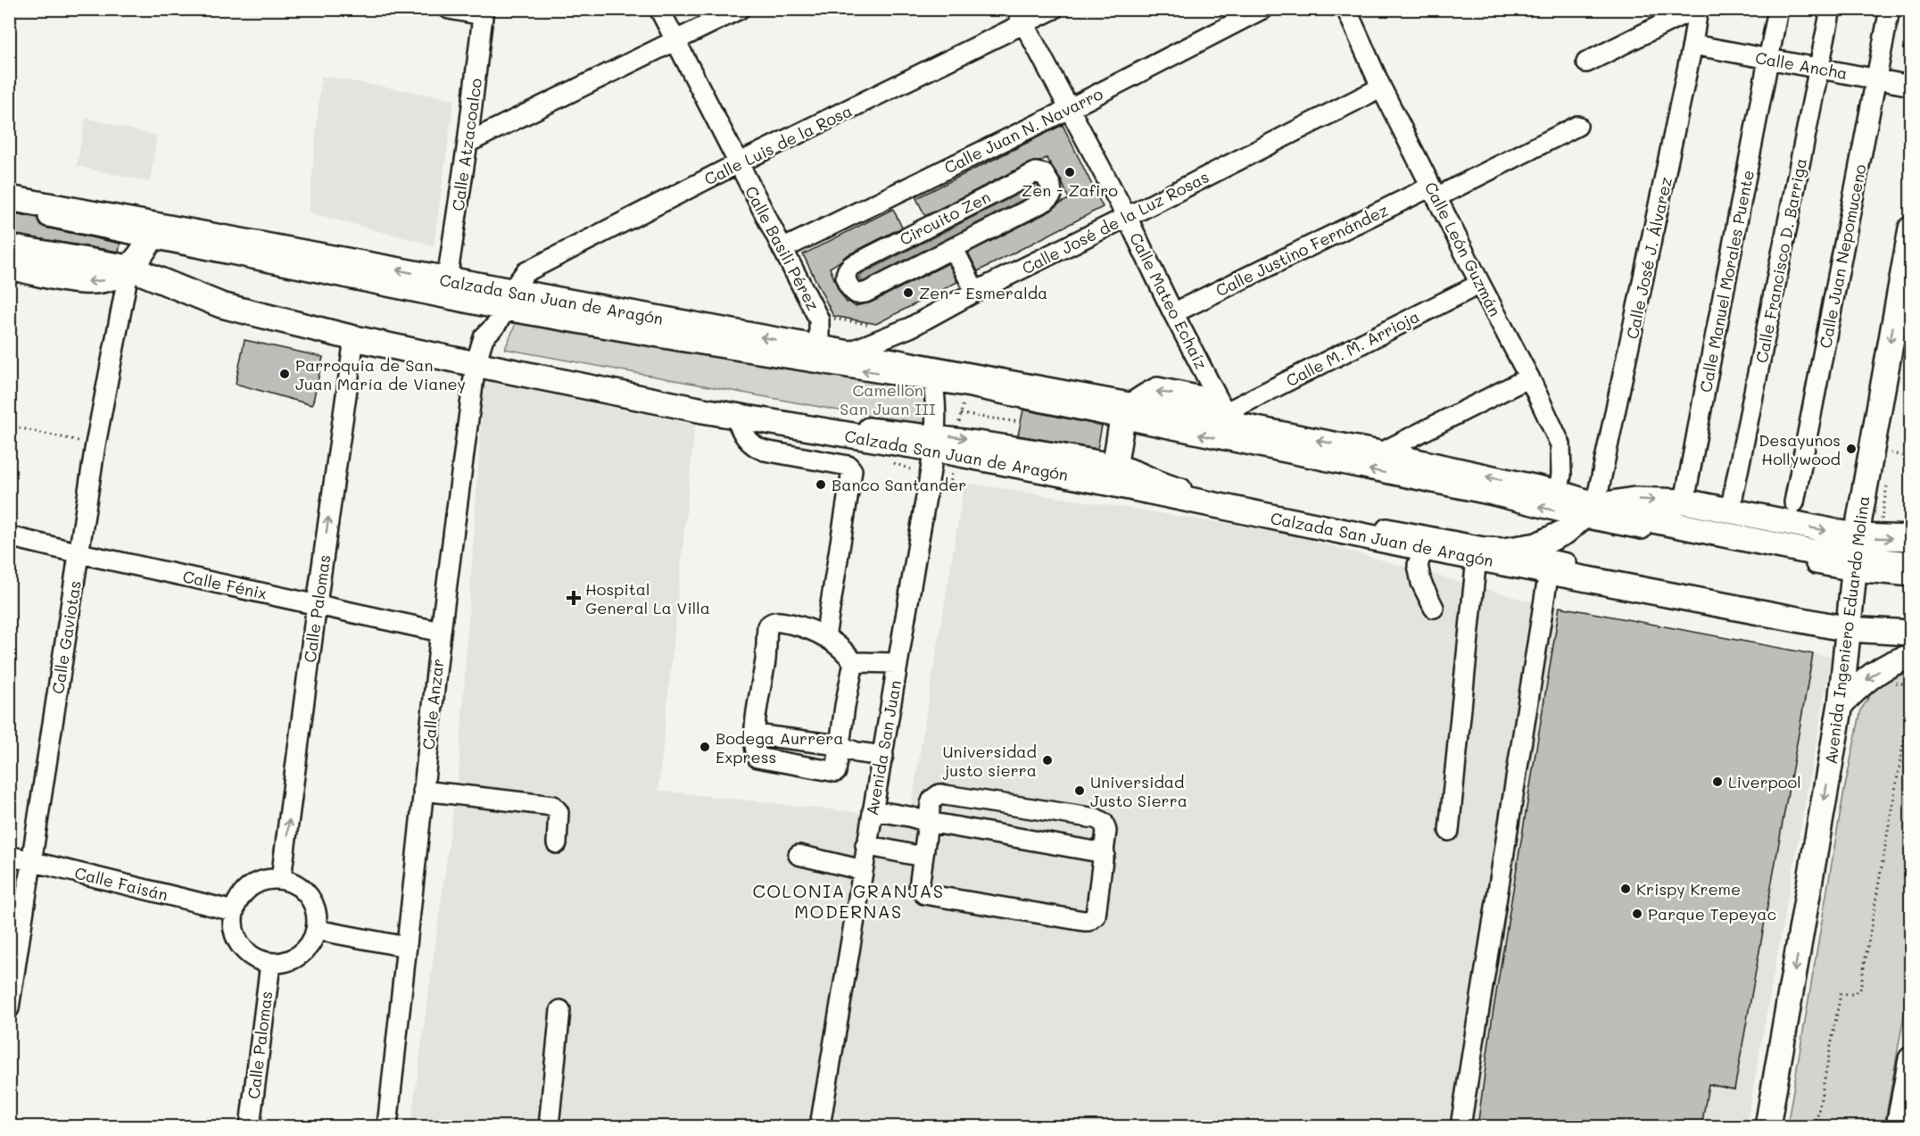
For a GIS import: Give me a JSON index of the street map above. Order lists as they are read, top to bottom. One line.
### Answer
{"streets":{"main road":["Calzada San Juan de Aragón","Avenida Ingeniero Eduardo Molina"],"street":["Calle Ancha","Calle Juan N. Navarro","Calle Atzacoalco","Calle Luis de la Rosa","Circuito Zen","Calle José de la Luz Rosas","Calle Basili Pérez","Calle León Guzmán","Calle Justino Fernández","Calle Juan Nepomuceno","Calle José J. Álvarez","Calle Francisco D. Barriga","Calle Manuel Morales Puente","Calle Mateo Echaíz","Calle M. M. Arrioja","Calle Fénix","Calle Palomas","Calle Gaviotas","Calle Anzar","Avenida San Juan","Calle Faisán"]},"crossings":[["Calle Ancha","Calle Juan Nepomuceno"],["Calle Ancha","Calle José J. Álvarez"],["Calle Ancha","Calle Francisco D. Barriga"],["Calle Ancha","Calle Manuel Morales Puente"],["Calle Juan N. Navarro","Calle Basili Pérez"],["Calle Juan N. Navarro","Calle Mateo Echaíz"],["Calle Atzacoalco","Calzada San Juan de Aragón"],["Calle Luis de la Rosa","Calle Basili Pérez"],["Calle Luis de la Rosa","Calzada San Juan de Aragón"],["Calle Luis de la Rosa","Calle Mateo Echaíz"],["Calle Luis de la Rosa","Calle Anzar"],["Circuito Zen","Calle José de la Luz Rosas"],["Calle José de la Luz Rosas","Calle León Guzmán"],["Calle José de la Luz Rosas","Calzada San Juan de Aragón"],["Calle José de la Luz Rosas","Calle Mateo Echaíz"],["Calle Basili Pérez","Calzada San Juan de Aragón"],["Calle León Guzmán","Calle Justino Fernández"],["Calle León Guzmán","Calle M. M. Arrioja"],["Calle Justino Fernández","Calle Mateo Echaíz"],["Calzada San Juan de Aragón","Calle Palomas"],["Calzada San Juan de Aragón","Avenida Ingeniero Eduardo Molina"],["Calzada San Juan de Aragón","Calle Gaviotas"],["Calzada San Juan de Aragón","Calle Anzar"],["Calzada San Juan de Aragón","Avenida San Juan"],["Calle Mateo Echaíz","Calle M. M. Arrioja"],["Calle Fénix","Calle Palomas"],["Calle Fénix","Calle Gaviotas"],["Calle Fénix","Calle Anzar"],["Calle Palomas","Calle Faisán"],["Calle Gaviotas","Calle Faisán"]],"one_way":["Calle Palomas","Avenida Ingeniero Eduardo Molina"],"districts":["COLONIA GRANJAS MODERNAS"],"parks":["Camellon San Juan III"],"places":{"other":["Zen - Zafiro","Zen - Esmeralda","Parroquia de San Juan María de Vianey","Desayunos Hollywood","Banco Santander","Bodega Aurrera Express","Universidad justo sierra","Liverpool","Universidad Justo Sierra","Krispy Kreme","Parque Tepeyac"],"health":["Hospital General La Villa"]}}
